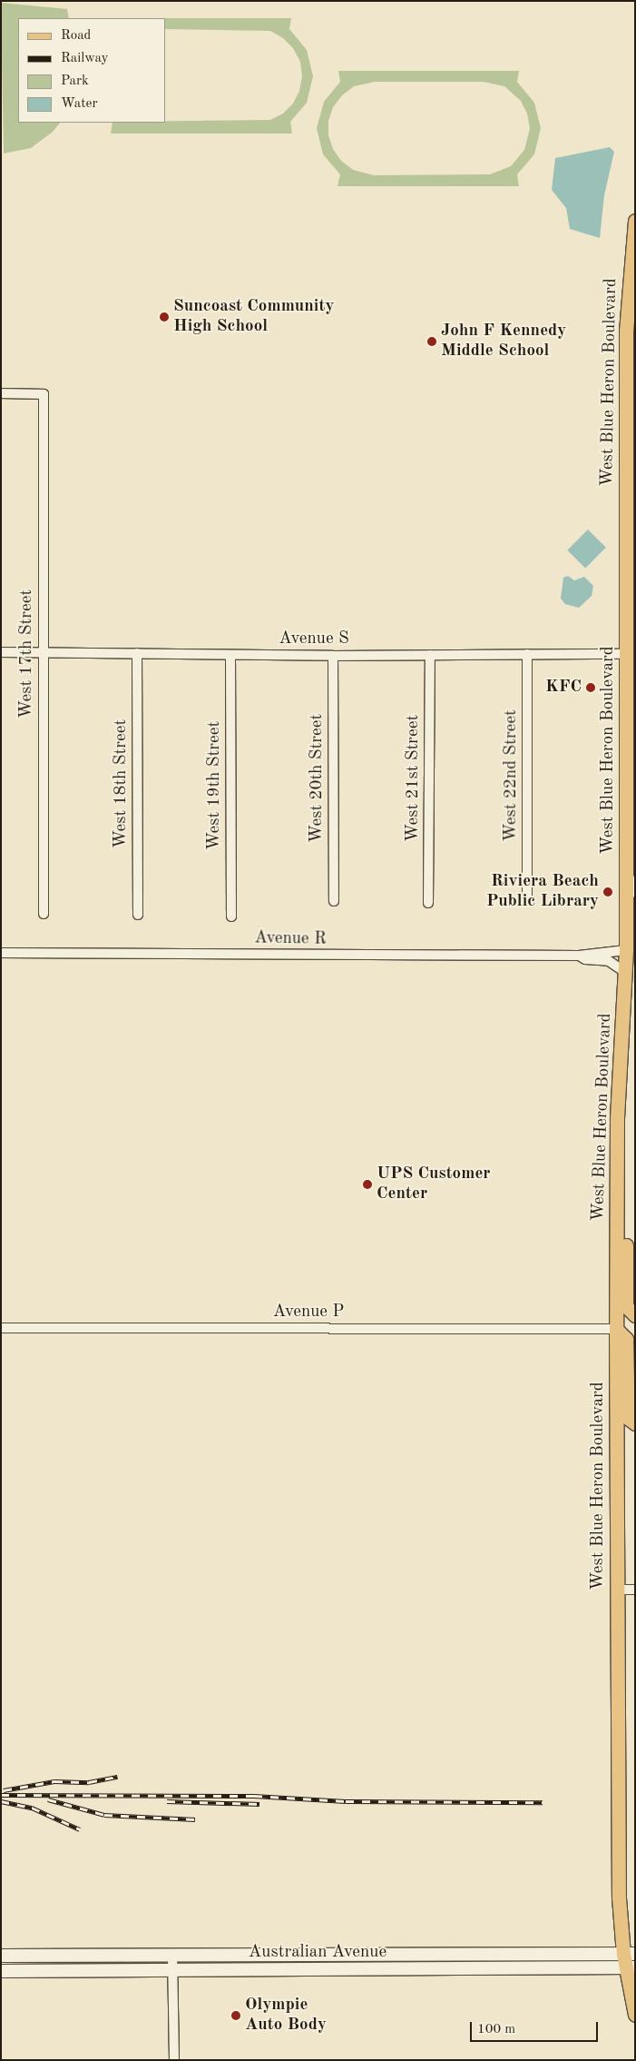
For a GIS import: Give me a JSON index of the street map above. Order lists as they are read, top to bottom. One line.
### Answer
{"streets":{"main road":["West Blue Heron Boulevard","Australian Avenue"],"street":["Avenue S","West 17th Street","West 22nd Street","West 20th Street","West 21st Street","West 18th Street","West 19th Street","Avenue R","Avenue P"]},"crossings":[["West Blue Heron Boulevard","Avenue S"],["West Blue Heron Boulevard","Avenue R"],["West Blue Heron Boulevard","Avenue P"],["West Blue Heron Boulevard","Australian Avenue"],["Avenue S","West 17th Street"],["Avenue S","West 22nd Street"],["Avenue S","West 20th Street"],["Avenue S","West 21st Street"],["Avenue S","West 18th Street"],["Avenue S","West 19th Street"]],"places":["Suncoast Community High School","John F Kennedy Middle School","KFC","Riviera Beach Public Library","UPS Customer Center","Olympie Auto Body"],"legend":["Road","Railway","Park","Water"],"scale_bar":"100 m"}
